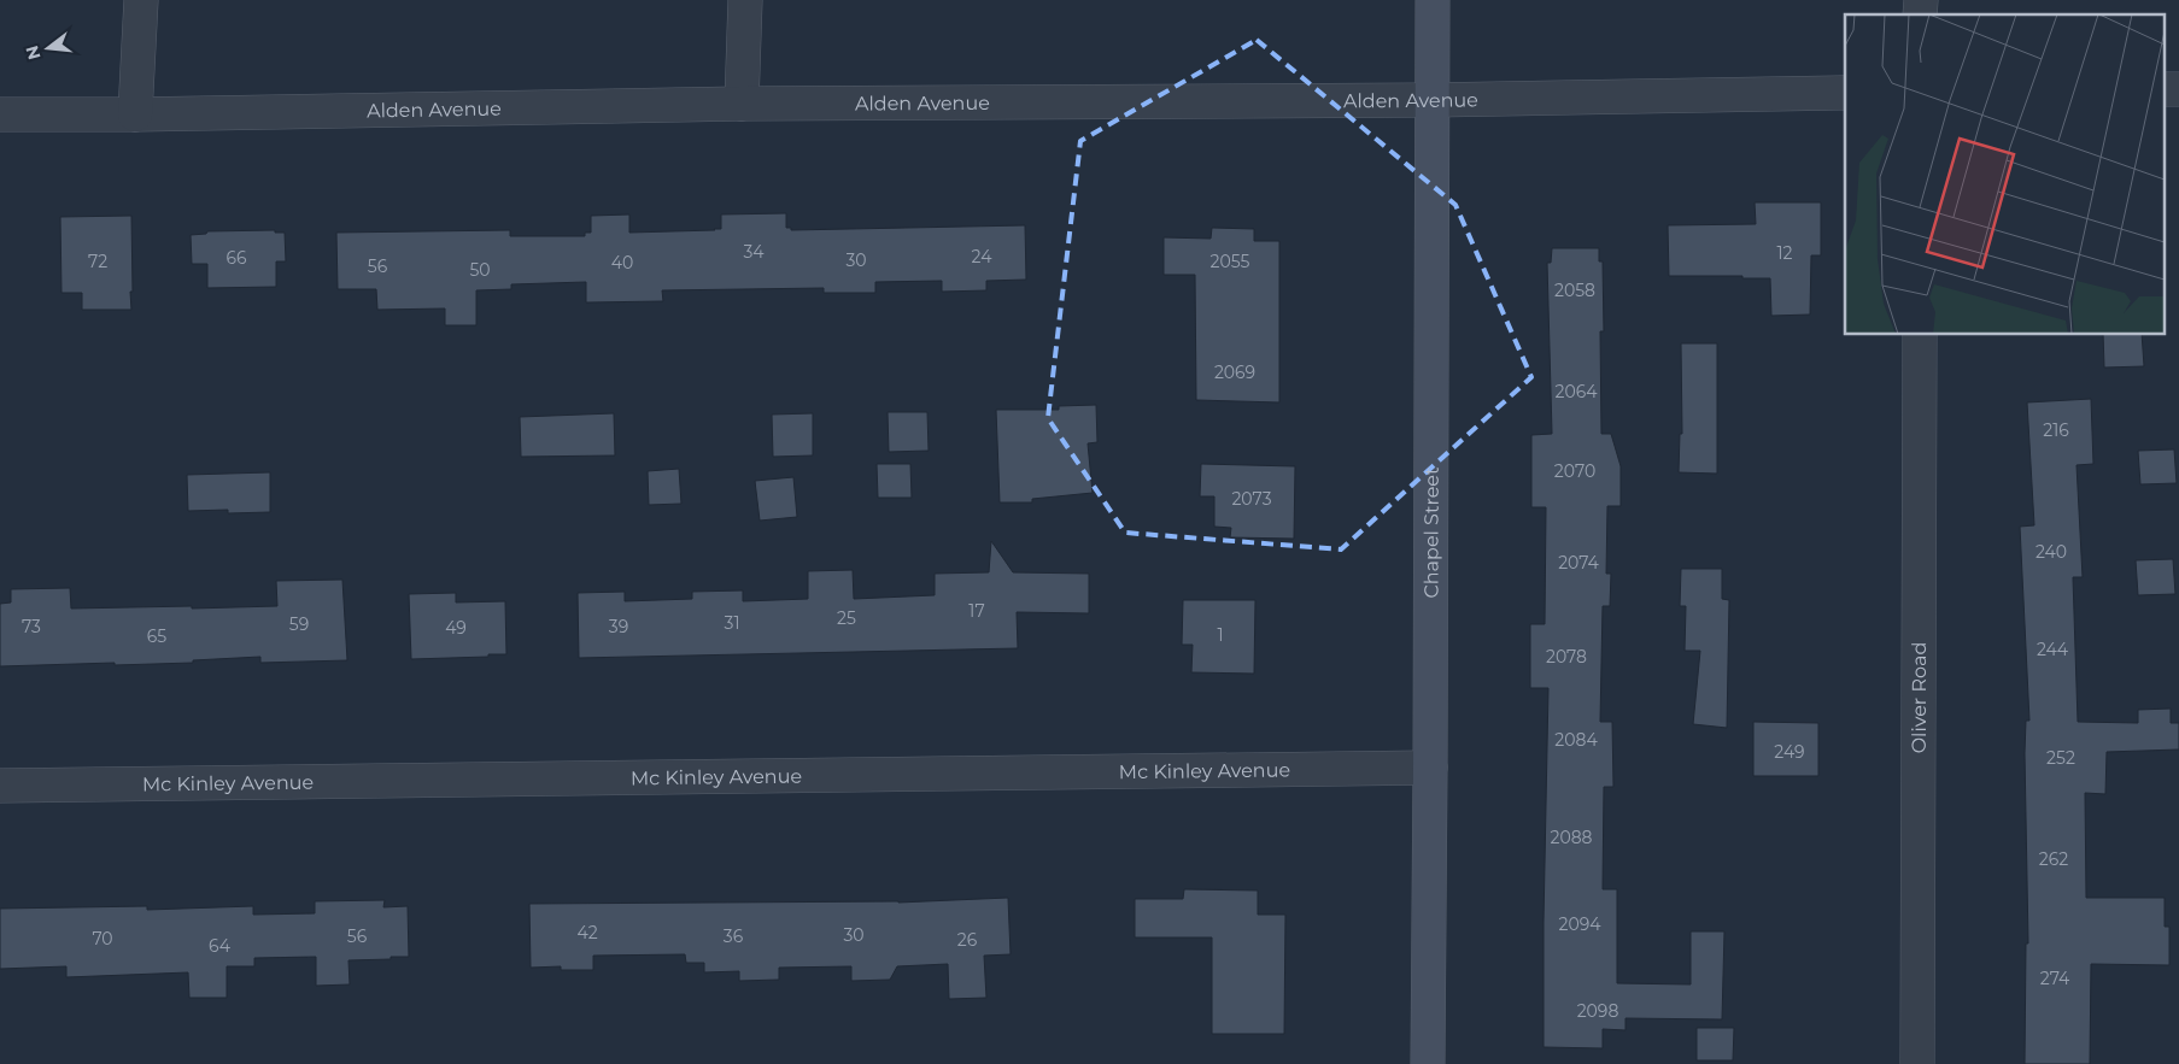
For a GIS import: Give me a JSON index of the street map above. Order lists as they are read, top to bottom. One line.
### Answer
{"streets":{"street":["Alden Avenue","Chapel Street","Oliver Road","Mc Kinley Avenue"]},"crossings":[["Alden Avenue","Chapel Street"],["Chapel Street","Mc Kinley Avenue"]],"house_numbers":["34","12","24","66","30","72","2055","40","56","50","2058","2069","2064","216","2070","2073","240","2074","17","25","31","59","73","39","49","1","65","244","2078","2084","249","252","2088","262","2094","42","30","56","36","70","26","64","274","2098"],"north":"left"}
